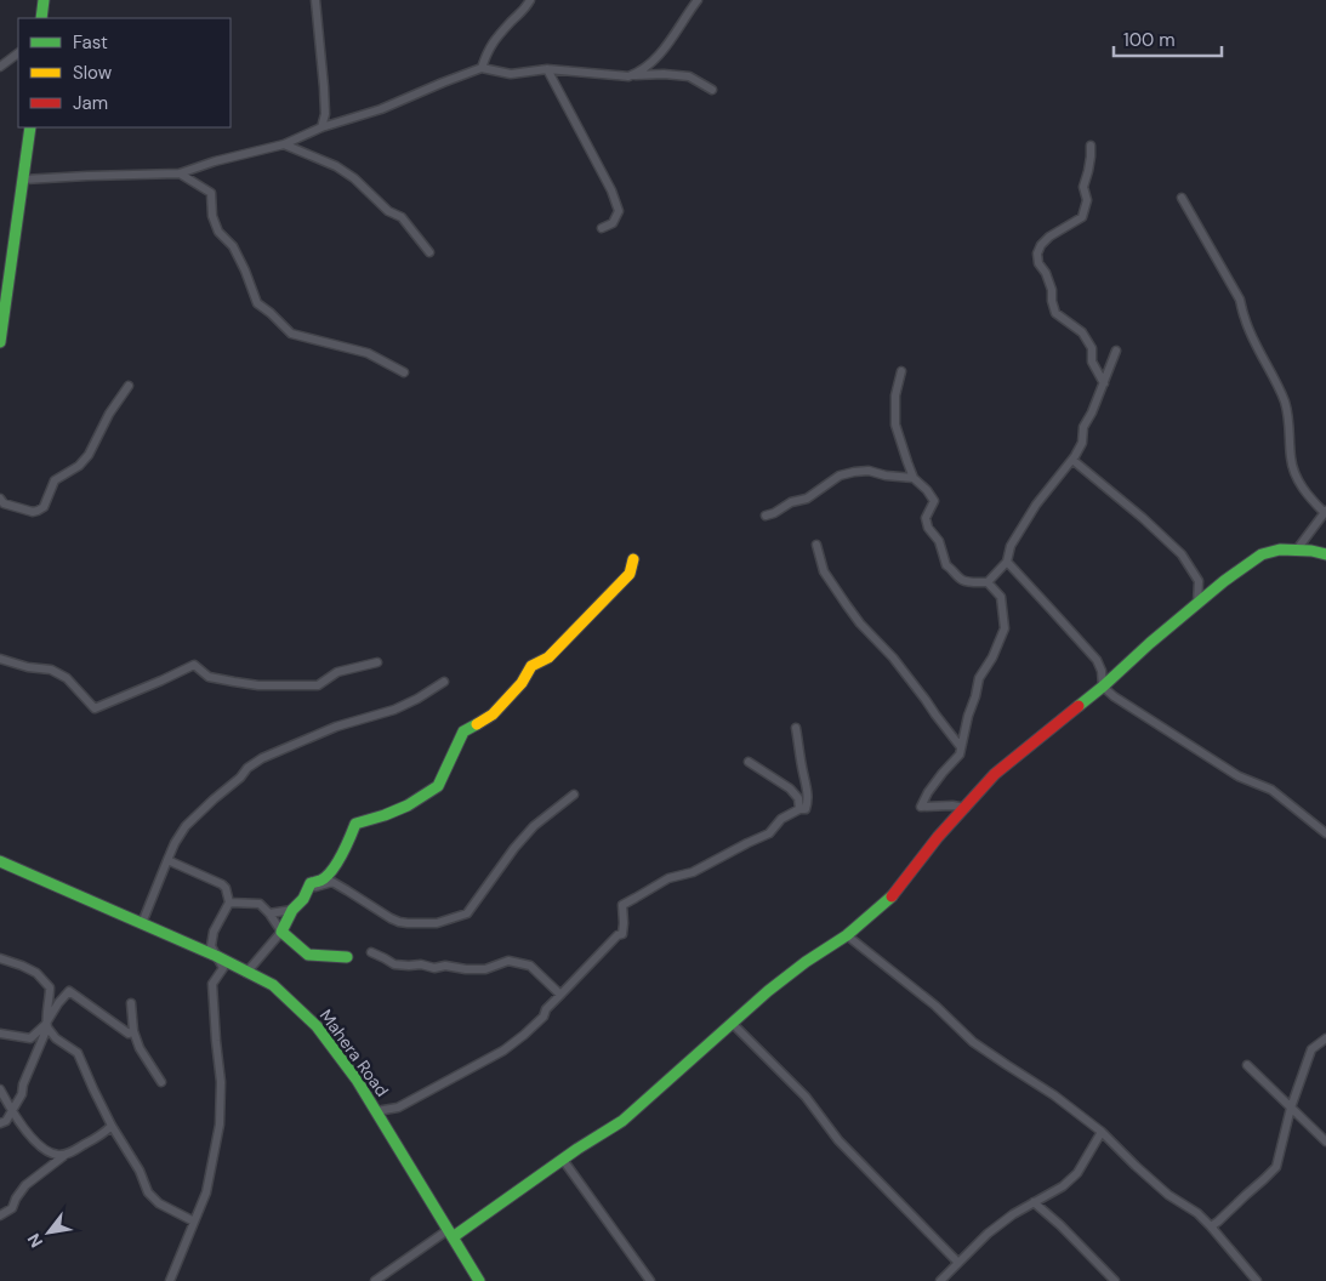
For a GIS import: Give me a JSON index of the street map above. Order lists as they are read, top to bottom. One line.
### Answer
{"streets":{"street":["Mahera Road"]},"legend":["Fast","Slow","Jam"],"scale_bar":"100 m","north":"bottom left"}
